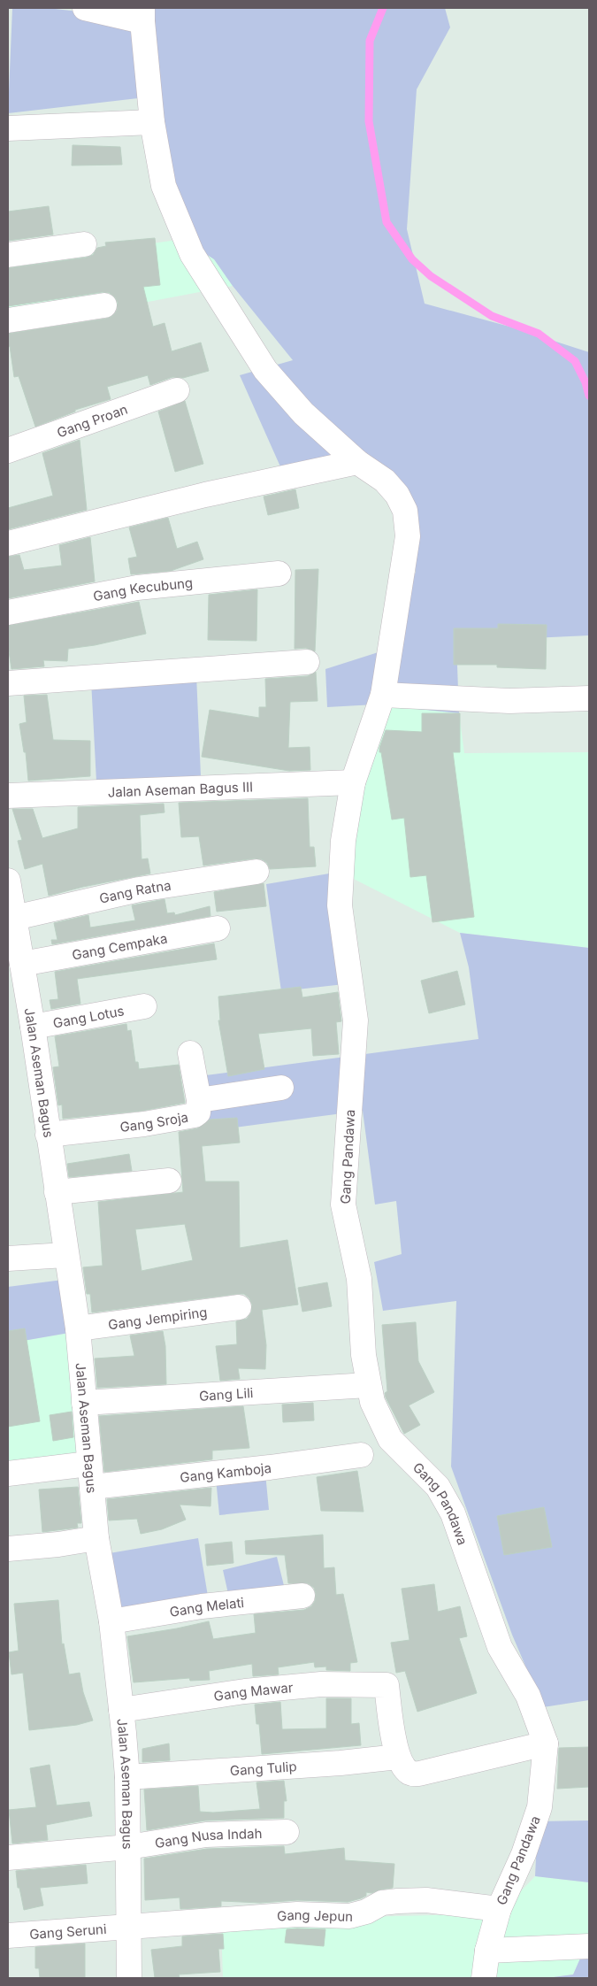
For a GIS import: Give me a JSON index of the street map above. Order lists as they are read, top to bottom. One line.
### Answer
{"streets":{"street":["Gang Proan","Gang Kecubung","Jalan Aseman Bagus III","Gang Ratna","Gang Cempaka","Gang Lotus","Jalan Aseman Bagus","Gang Sroja","Gang Pandawa","Gang Jempiring","Gang Lili","Gang Kamboja","Gang Melati","Gang Mawar","Gang Tulip","Gang Nusa Indah","Gang Jepun","Gang Seruni"]},"crossings":[["Jalan Aseman Bagus III","Gang Pandawa"],["Gang Ratna","Jalan Aseman Bagus"],["Gang Cempaka","Jalan Aseman Bagus"],["Gang Lotus","Jalan Aseman Bagus"],["Jalan Aseman Bagus","Gang Sroja"],["Jalan Aseman Bagus","Gang Jempiring"],["Jalan Aseman Bagus","Gang Lili"],["Jalan Aseman Bagus","Gang Kamboja"],["Jalan Aseman Bagus","Gang Melati"],["Jalan Aseman Bagus","Gang Mawar"],["Jalan Aseman Bagus","Gang Tulip"],["Jalan Aseman Bagus","Gang Nusa Indah"],["Jalan Aseman Bagus","Gang Jepun"],["Jalan Aseman Bagus","Gang Seruni"],["Gang Pandawa","Gang Lili"],["Gang Pandawa","Gang Jepun"],["Gang Mawar","Gang Tulip"],["Gang Jepun","Gang Seruni"]]}
